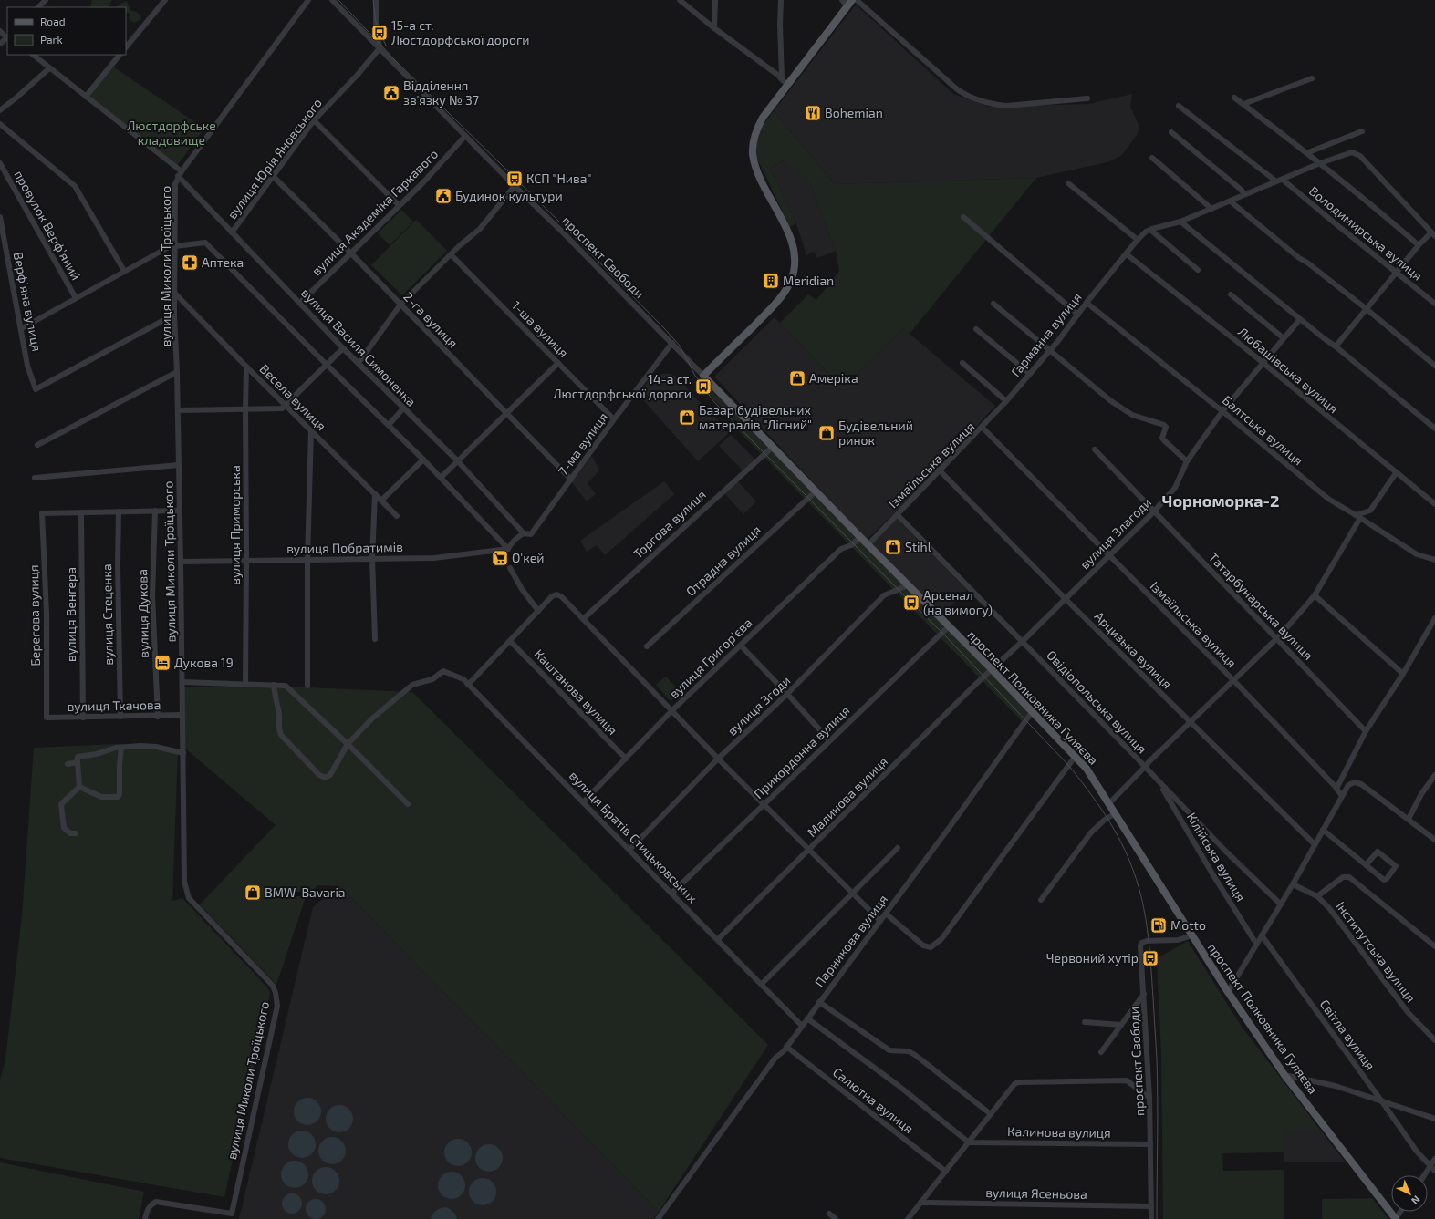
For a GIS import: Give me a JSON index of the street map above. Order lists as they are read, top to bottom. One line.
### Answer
{"streets":{"main road":["проспект Полковника Гуляєва"],"street":["вулиця Юрія Яновського","вулиця Академіка Гаркавого","провулок Верфʼяний","Володимирська вулиця","проспект Свободи","вулиця Миколи Троїцького","Верфʼяна вулиця","2-га вулиця","1-ша вулиця","Гарманна вулиця","вулиця Василя Симоненка","Любашівська вулиця","Весела вулиця","Балтська вулиця","7-ма вулиця","Ізмаїльська вулиця","Торгова вулиця","вулиця Приморська","вулиця Злагоди","вулиця Побратимів","Отрадна вулиця","Татарбунарська вулиця","вулиця Дукова","вулиця Венгера","вулиця Стеценка","Берегова вулиця","Арцизька вулиця","вулиця Григор'єва","Каштанова вулиця","Овідіопольська вулиця","вулиця Ткачова","вулиця Згоди","Прикордонна вулиця","Малинова вулиця","вулиця Братів Стицьковських","Кілійська вулиця","Парникова вулиця","Інститутська вулиця","Світла вулиця","Салютна вулиця","Калинова вулиця","вулиця Ясеньова"]},"crossings":[["вулиця Юрія Яновського","проспект Свободи"],["вулиця Юрія Яновського","2-га вулиця"],["вулиця Юрія Яновського","вулиця Василя Симоненка"],["вулиця Академіка Гаркавого","проспект Свободи"],["вулиця Академіка Гаркавого","2-га вулиця"],["вулиця Академіка Гаркавого","вулиця Василя Симоненка"],["проспект Свободи","7-ма вулиця"],["проспект Свободи","проспект Полковника Гуляєва"],["проспект Свободи","Калинова вулиця"],["проспект Свободи","вулиця Ясеньова"],["вулиця Миколи Троїцького","Верфʼяна вулиця"],["вулиця Миколи Троїцького","вулиця Василя Симоненка"],["вулиця Миколи Троїцького","Весела вулиця"],["вулиця Миколи Троїцького","вулиця Побратимів"],["вулиця Миколи Троїцького","вулиця Ткачова"],["2-га вулиця","7-ма вулиця"],["1-ша вулиця","7-ма вулиця"],["Гарманна вулиця","Любашівська вулиця"],["Гарманна вулиця","Балтська вулиця"],["Гарманна вулиця","Ізмаїльська вулиця"],["вулиця Василя Симоненка","7-ма вулиця"],["Любашівська вулиця","вулиця Злагоди"],["Весела вулиця","вулиця Приморська"],["Балтська вулиця","вулиця Злагоди"],["7-ма вулиця","вулиця Побратимів"],["Ізмаїльська вулиця","вулиця Злагоди"],["Ізмаїльська вулиця","Арцизька вулиця"],["Ізмаїльська вулиця","проспект Полковника Гуляєва"],["Ізмаїльська вулиця","Овідіопольська вулиця"],["Торгова вулиця","проспект Полковника Гуляєва"],["вулиця Приморська","вулиця Побратимів"],["вулиця Злагоди","Татарбунарська вулиця"],["вулиця Злагоди","Арцизька вулиця"],["вулиця Злагоди","проспект Полковника Гуляєва"],["вулиця Злагоди","Овідіопольська вулиця"],["вулиця Злагоди","Малинова вулиця"],["Отрадна вулиця","проспект Полковника Гуляєва"],["вулиця Дукова","вулиця Ткачова"],["вулиця Венгера","Берегова вулиця"],["вулиця Венгера","вулиця Ткачова"],["вулиця Стеценка","вулиця Ткачова"],["Берегова вулиця","вулиця Ткачова"],["вулиця Григор'єва","Каштанова вулиця"],["вулиця Григор'єва","проспект Полковника Гуляєва"],["вулиця Григор'єва","вулиця Братів Стицьковських"],["проспект Полковника Гуляєва","вулиця Згоди"],["проспект Полковника Гуляєва","Прикордонна вулиця"],["проспект Полковника Гуляєва","Малинова вулиця"],["проспект Полковника Гуляєва","Парникова вулиця"],["Овідіопольська вулиця","Кілійська вулиця"],["вулиця Згоди","вулиця Братів Стицьковських"],["Прикордонна вулиця","вулиця Братів Стицьковських"],["Малинова вулиця","вулиця Братів Стицьковських"],["вулиця Братів Стицьковських","Парникова вулиця"],["Парникова вулиця","Салютна вулиця"]],"districts":["Чорноморка-2"],"parks":["Люстдорфське кладовище"],"places":{"bus stop":["15-а ст. Люстдорфської дороги","КСП \"Нива\"","14-а ст. Люстдорфської дороги","Арсенал (на вимогу)","Червоний хутір"],"public building":["Відділення зв'язку № 37","Будинок культури"],"restaurant":["Bohemian"],"pharmacy":["Аптека"],"building":["Meridian"],"shop":["Амеріка","Базар будівельних матералів \"Лісний\"","Будівельний ринок","Stihl","BMW-Bavaria"],"supermarket":["О'кей"],"hotel":["Дукова 19"],"fuel station":["Motto"]},"legend":["Road","Park"],"north":"bottom right"}
